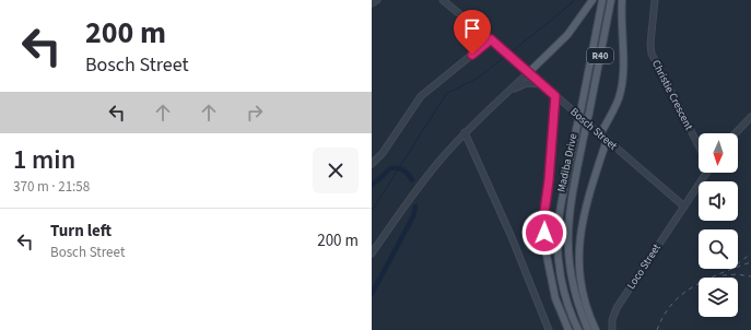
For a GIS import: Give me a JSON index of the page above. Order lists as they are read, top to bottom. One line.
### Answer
{"streets":{"main road":["R40","Madiba Drive"],"street":["Christie Crescent","Bosch Street","Loco Street"]},"crossings":[["Bosch Street","Loco Street"]],"north":"bottom","page":{"turn":["200 m","Bosch Street"],"heading":["1 min","370 m · 21:58"],"list":[{"name":"Turn left","note":"Bosch Street","value":"200 m"}]}}
